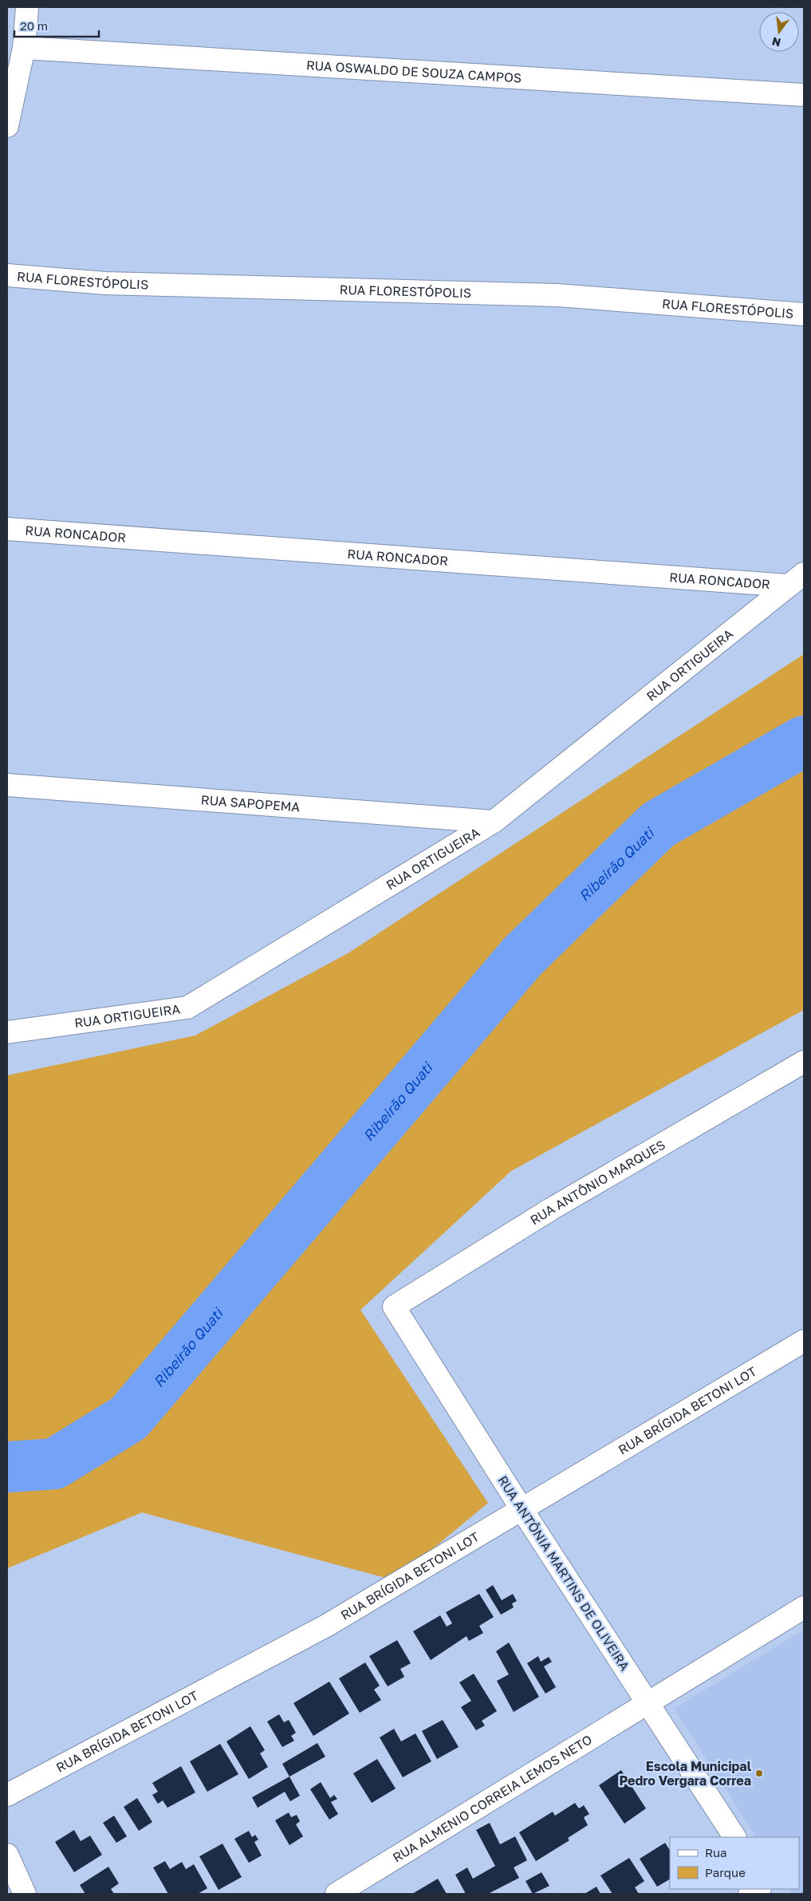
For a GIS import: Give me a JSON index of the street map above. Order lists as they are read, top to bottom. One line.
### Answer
{"streets":{"street":["RUA OSWALDO DE SOUZA CAMPOS","RUA FLORESTÓPOLIS","RUA RONCADOR","RUA ORTIGUEIRA","RUA SAPOPEMA","RUA ANTÔNIO MARQUES","RUA BRÍGIDA BETONI LOT","RUA ANTÔNIA MARTINS DE OLIVEIRA","RUA ALMENIO CORREIA LEMOS NETO"]},"crossings":[["RUA RONCADOR","RUA ORTIGUEIRA"],["RUA ORTIGUEIRA","RUA SAPOPEMA"],["RUA ANTÔNIO MARQUES","RUA ANTÔNIA MARTINS DE OLIVEIRA"],["RUA BRÍGIDA BETONI LOT","RUA ANTÔNIA MARTINS DE OLIVEIRA"],["RUA ANTÔNIA MARTINS DE OLIVEIRA","RUA ALMENIO CORREIA LEMOS NETO"]],"water":["Ribeirão Quati"],"places":["Escola Municipal Pedro Vergara Correa"],"legend":["Rua","Parque"],"scale_bar":"20 m","north":"bottom"}
